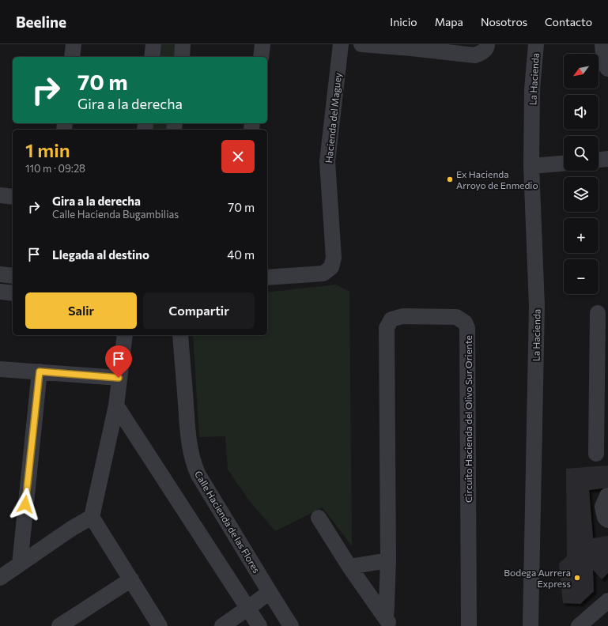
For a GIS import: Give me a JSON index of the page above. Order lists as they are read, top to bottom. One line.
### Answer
{"streets":{"street":["La Hacienda","Hacienda del Maguey","Circuito Hacienda del Olivo Sur Oriente","Calle Hacienda de las Flores"]},"places":["Ex Hacienda Arroyo de Enmedio","Bodega Aurrera Express"],"north":"bottom left","page":{"header":"Beeline","nav":["Inicio","Mapa","Nosotros","Contacto"],"map_buttons":["+","−"],"turn":["70 m","Gira a la derecha"],"heading":["1 min","110 m · 09:28"],"list":[{"name":"Gira a la derecha","note":"Calle Hacienda Bugambilias","value":"70 m"},{"name":"Llegada al destino","value":"40 m"}],"buttons":["Salir","Compartir"]}}
